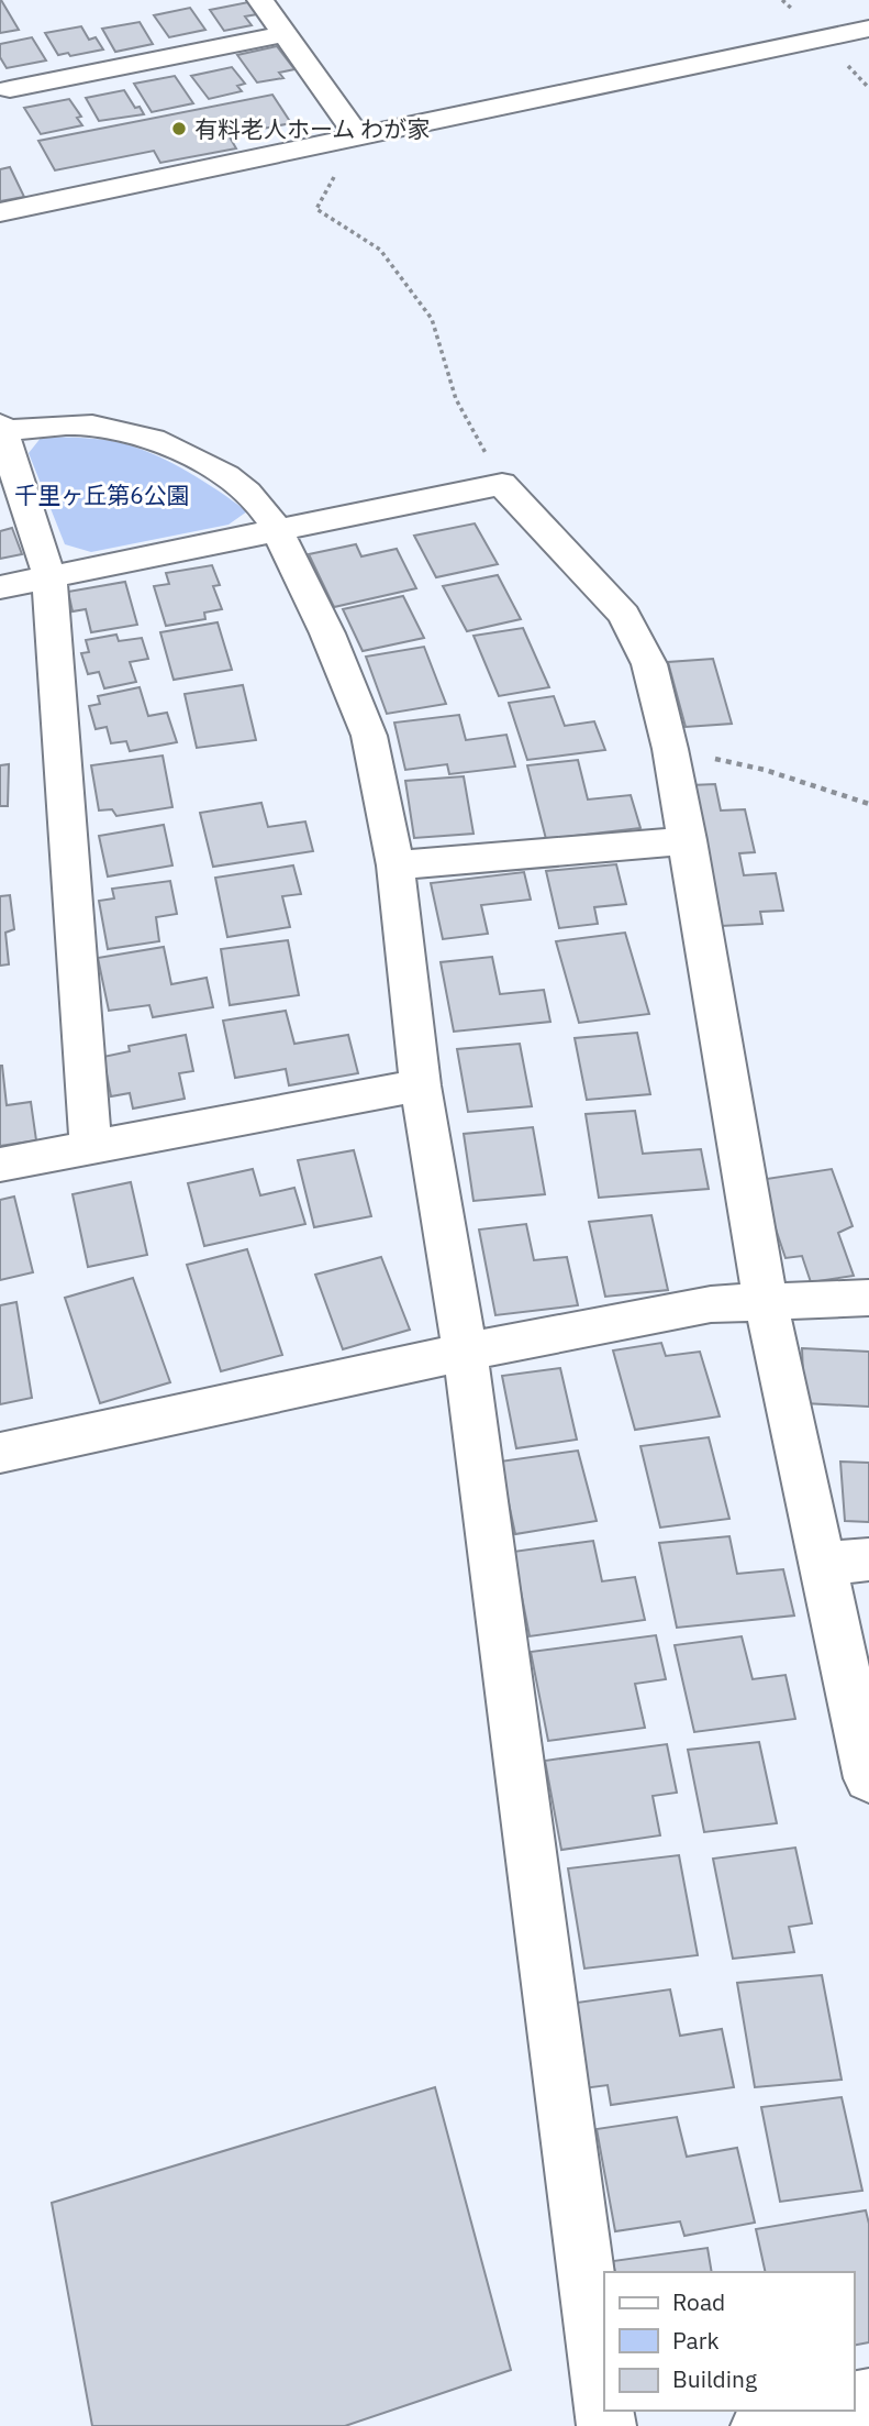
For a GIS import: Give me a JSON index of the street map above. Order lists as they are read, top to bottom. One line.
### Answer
{"parks":["千里ヶ丘第6公園"],"places":["有料老人ホーム わが家"],"legend":["Road","Park","Building"]}
